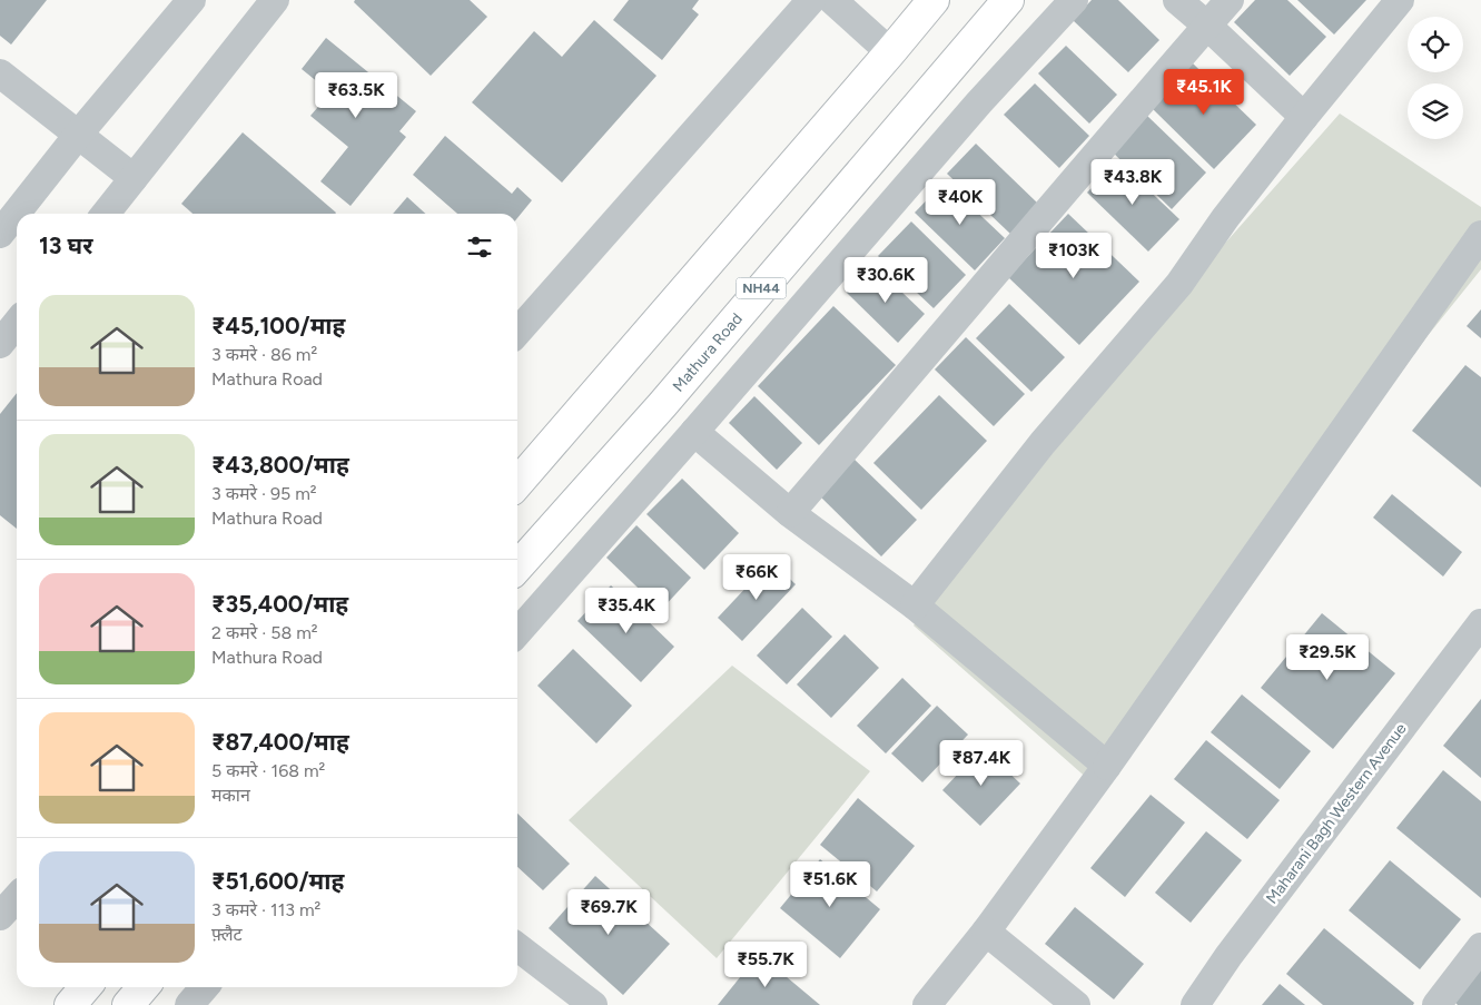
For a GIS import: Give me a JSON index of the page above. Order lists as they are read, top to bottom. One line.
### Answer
{"streets":{"highway":["NH44","Mathura Road"],"street":["Maharani Bagh Western Avenue"]},"page":{"price":["₹45.1K","₹63.5K","₹43.8K","₹40K","₹103K","₹30.6K","₹66K","₹35.4K","₹29.5K","₹87.4K","₹51.6K","₹69.7K","₹55.7K"],"heading":"13 घर","list":[{"name":"₹45,100/माह","note":"3 कमरे · 86 m² · Mathura Road"},{"name":"₹43,800/माह","note":"3 कमरे · 95 m² · Mathura Road"},{"name":"₹35,400/माह","note":"2 कमरे · 58 m² · Mathura Road"},{"name":"₹87,400/माह","note":"5 कमरे · 168 m² · मकान"},{"name":"₹51,600/माह","note":"3 कमरे · 113 m² · फ़्लैट"}]}}
